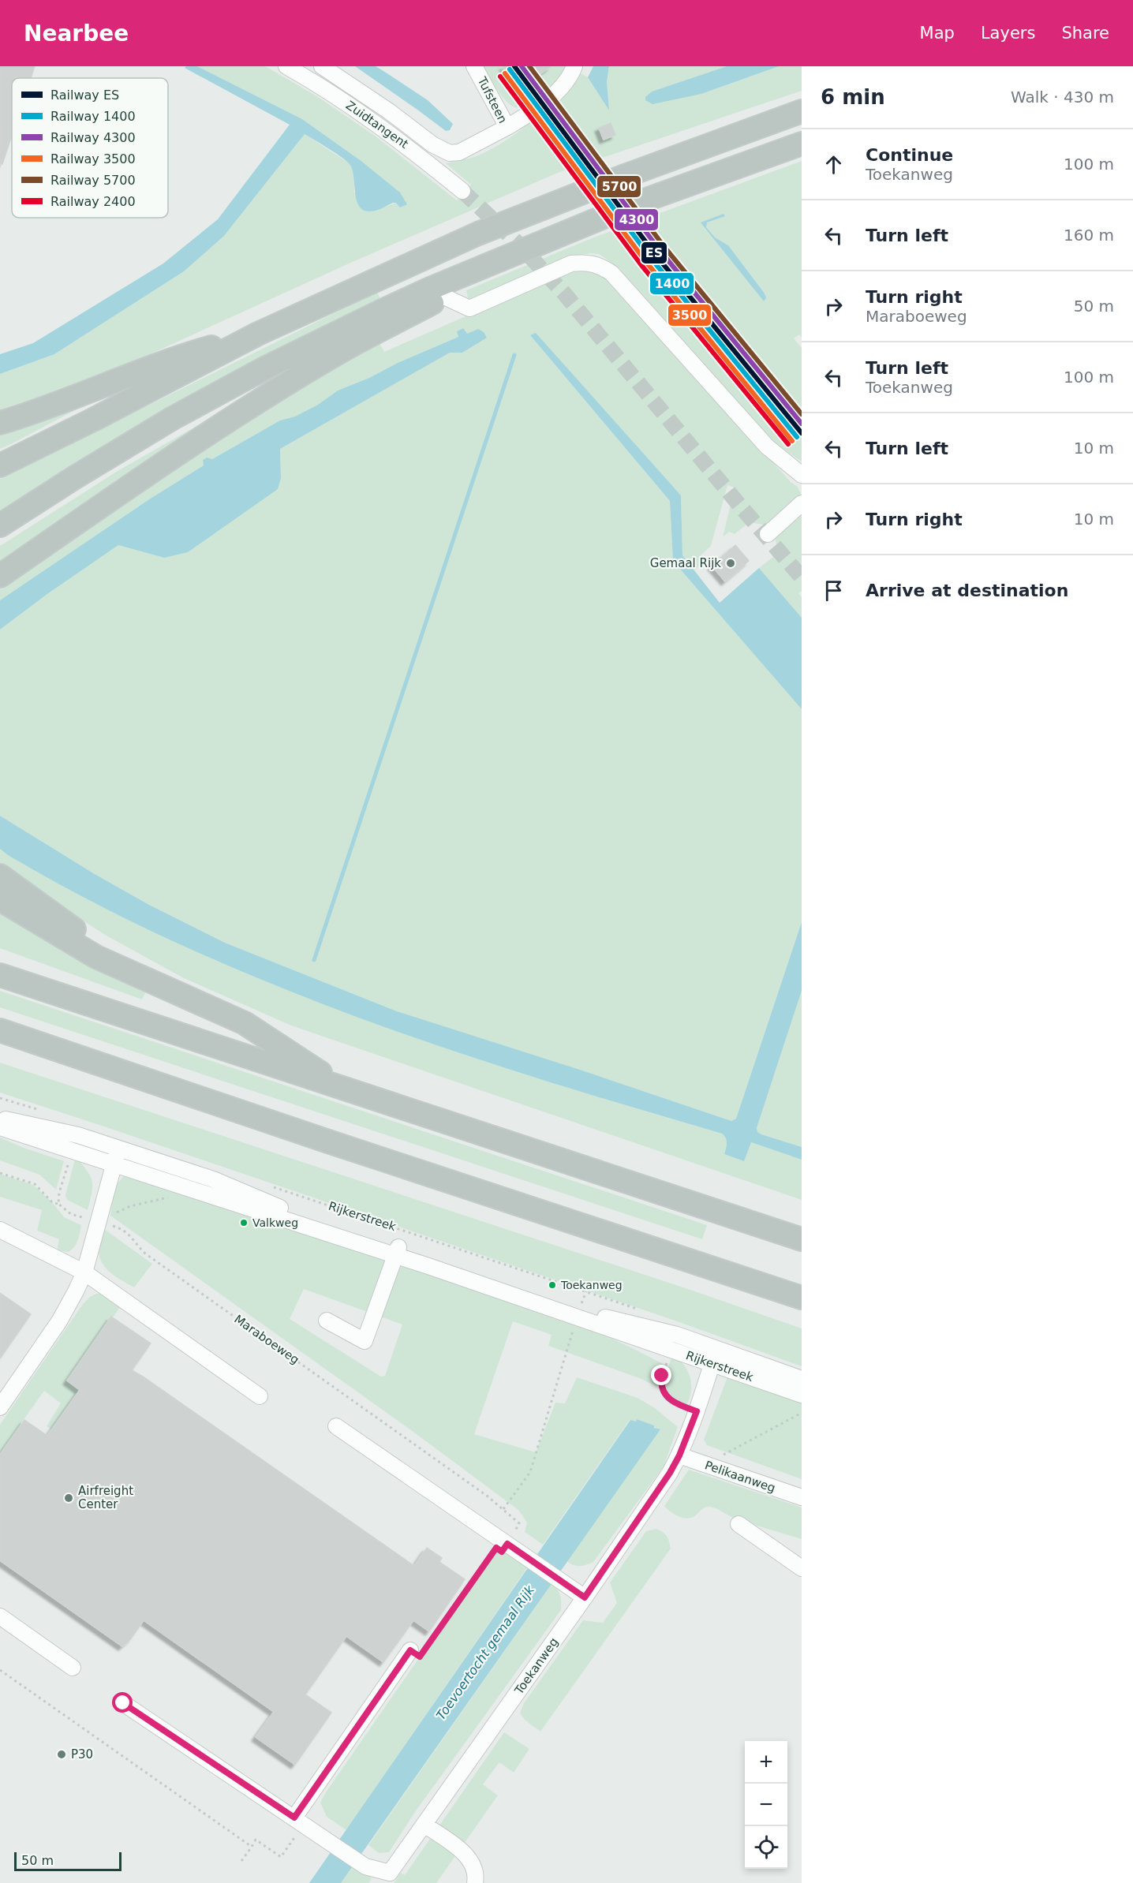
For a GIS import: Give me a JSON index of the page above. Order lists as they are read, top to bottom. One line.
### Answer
{"streets":{"street":["Tufsteen","Zuidtangent","Rijkerstreek","Pelikaanweg","Toekanweg"],"path":["Maraboeweg"]},"crossings":[["Rijkerstreek","Toekanweg"],["Pelikaanweg","Toekanweg"]],"water":["Toevoertocht gemaal Rijk"],"places":["Gemaal Rijk","Valkweg","Toekanweg","Airfreight Center","P30"],"lines":["rail line ES","rail line 4300","rail line 5700","rail line 1400","rail line 3500","rail line 2400"],"legend":["Railway ES","Railway 1400","Railway 4300","Railway 3500","Railway 5700","Railway 2400"],"scale_bar":"50 m","page":{"header":"Nearbee","nav":["Map","Layers","Share"],"heading":["6 min","Walk · 430 m"],"list":[["Continue","Toekanweg","100 m"],["Turn left","160 m"],["Turn right","Maraboeweg","50 m"],["Turn left","Toekanweg","100 m"],["Turn left","10 m"],["Turn right","10 m"],"Arrive at destination"],"map_buttons":["+","−"],"scale":"50 m"}}
